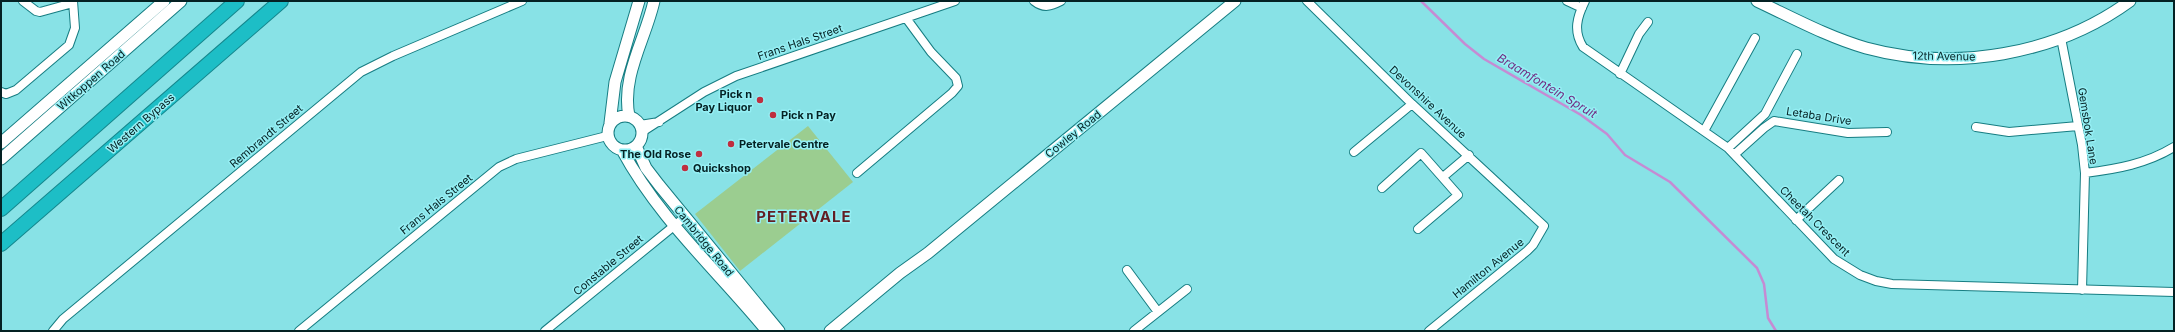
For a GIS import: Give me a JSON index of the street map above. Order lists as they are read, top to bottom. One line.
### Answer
{"streets":{"highway":["Western Bypass"],"street":["Frans Hals Street","12th Avenue","Witkoppen Road","Devonshire Avenue","Letaba Drive","Gemsbok Lane","Cowley Road","Rembrandt Street","Cheetah Crescent","Cambridge Road","Constable Street","Hamilton Avenue"]},"crossings":[["Frans Hals Street","Cambridge Road"],["12th Avenue","Gemsbok Lane"],["Devonshire Avenue","Hamilton Avenue"],["Letaba Drive","Cheetah Crescent"],["Gemsbok Lane","Cheetah Crescent"],["Cambridge Road","Constable Street"]],"districts":["PETERVALE"],"water":["Braamfontein Spruit"],"places":["Pick n Pay Liquor","Pick n Pay","Petervale Centre","The Old Rose","Quickshop"]}
